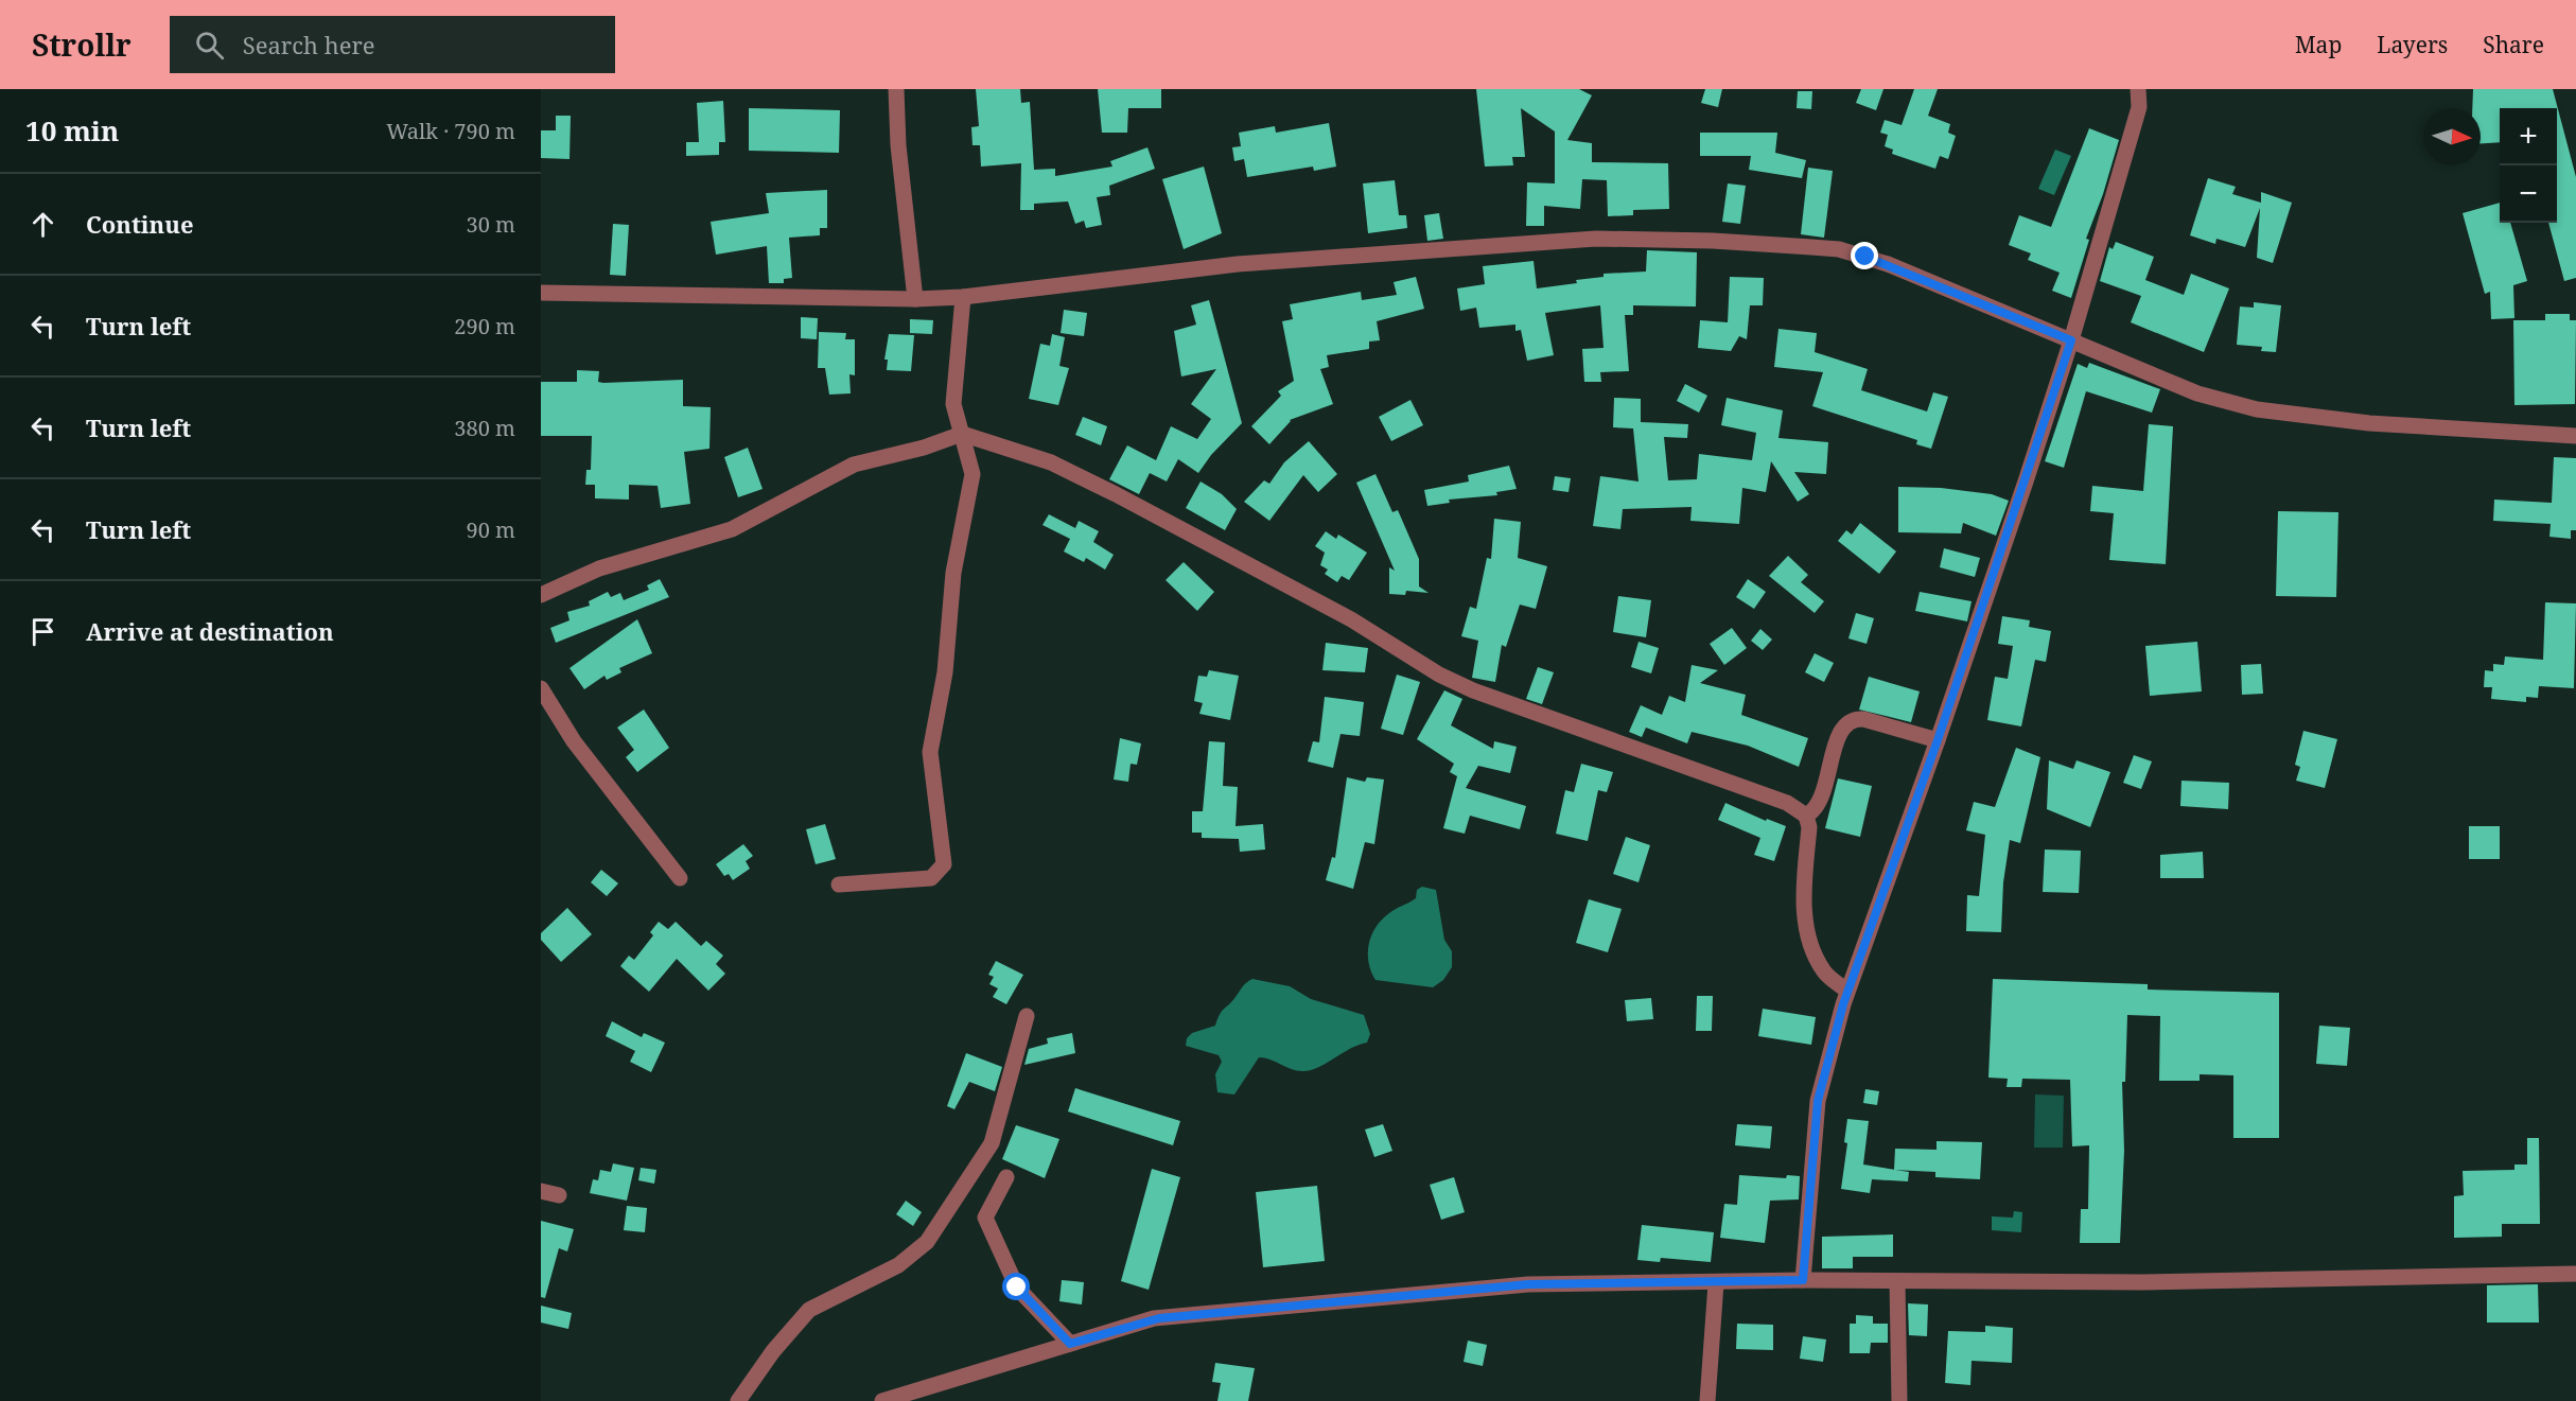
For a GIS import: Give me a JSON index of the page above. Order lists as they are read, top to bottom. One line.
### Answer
{"north":"right","page":{"header":"Strollr","search":"Search here","nav":["Map","Layers","Share"],"heading":["10 min","Walk · 790 m"],"map_buttons":["+","−"],"list":[["Continue","30 m"],["Turn left","290 m"],["Turn left","380 m"],["Turn left","90 m"],"Arrive at destination"]}}
